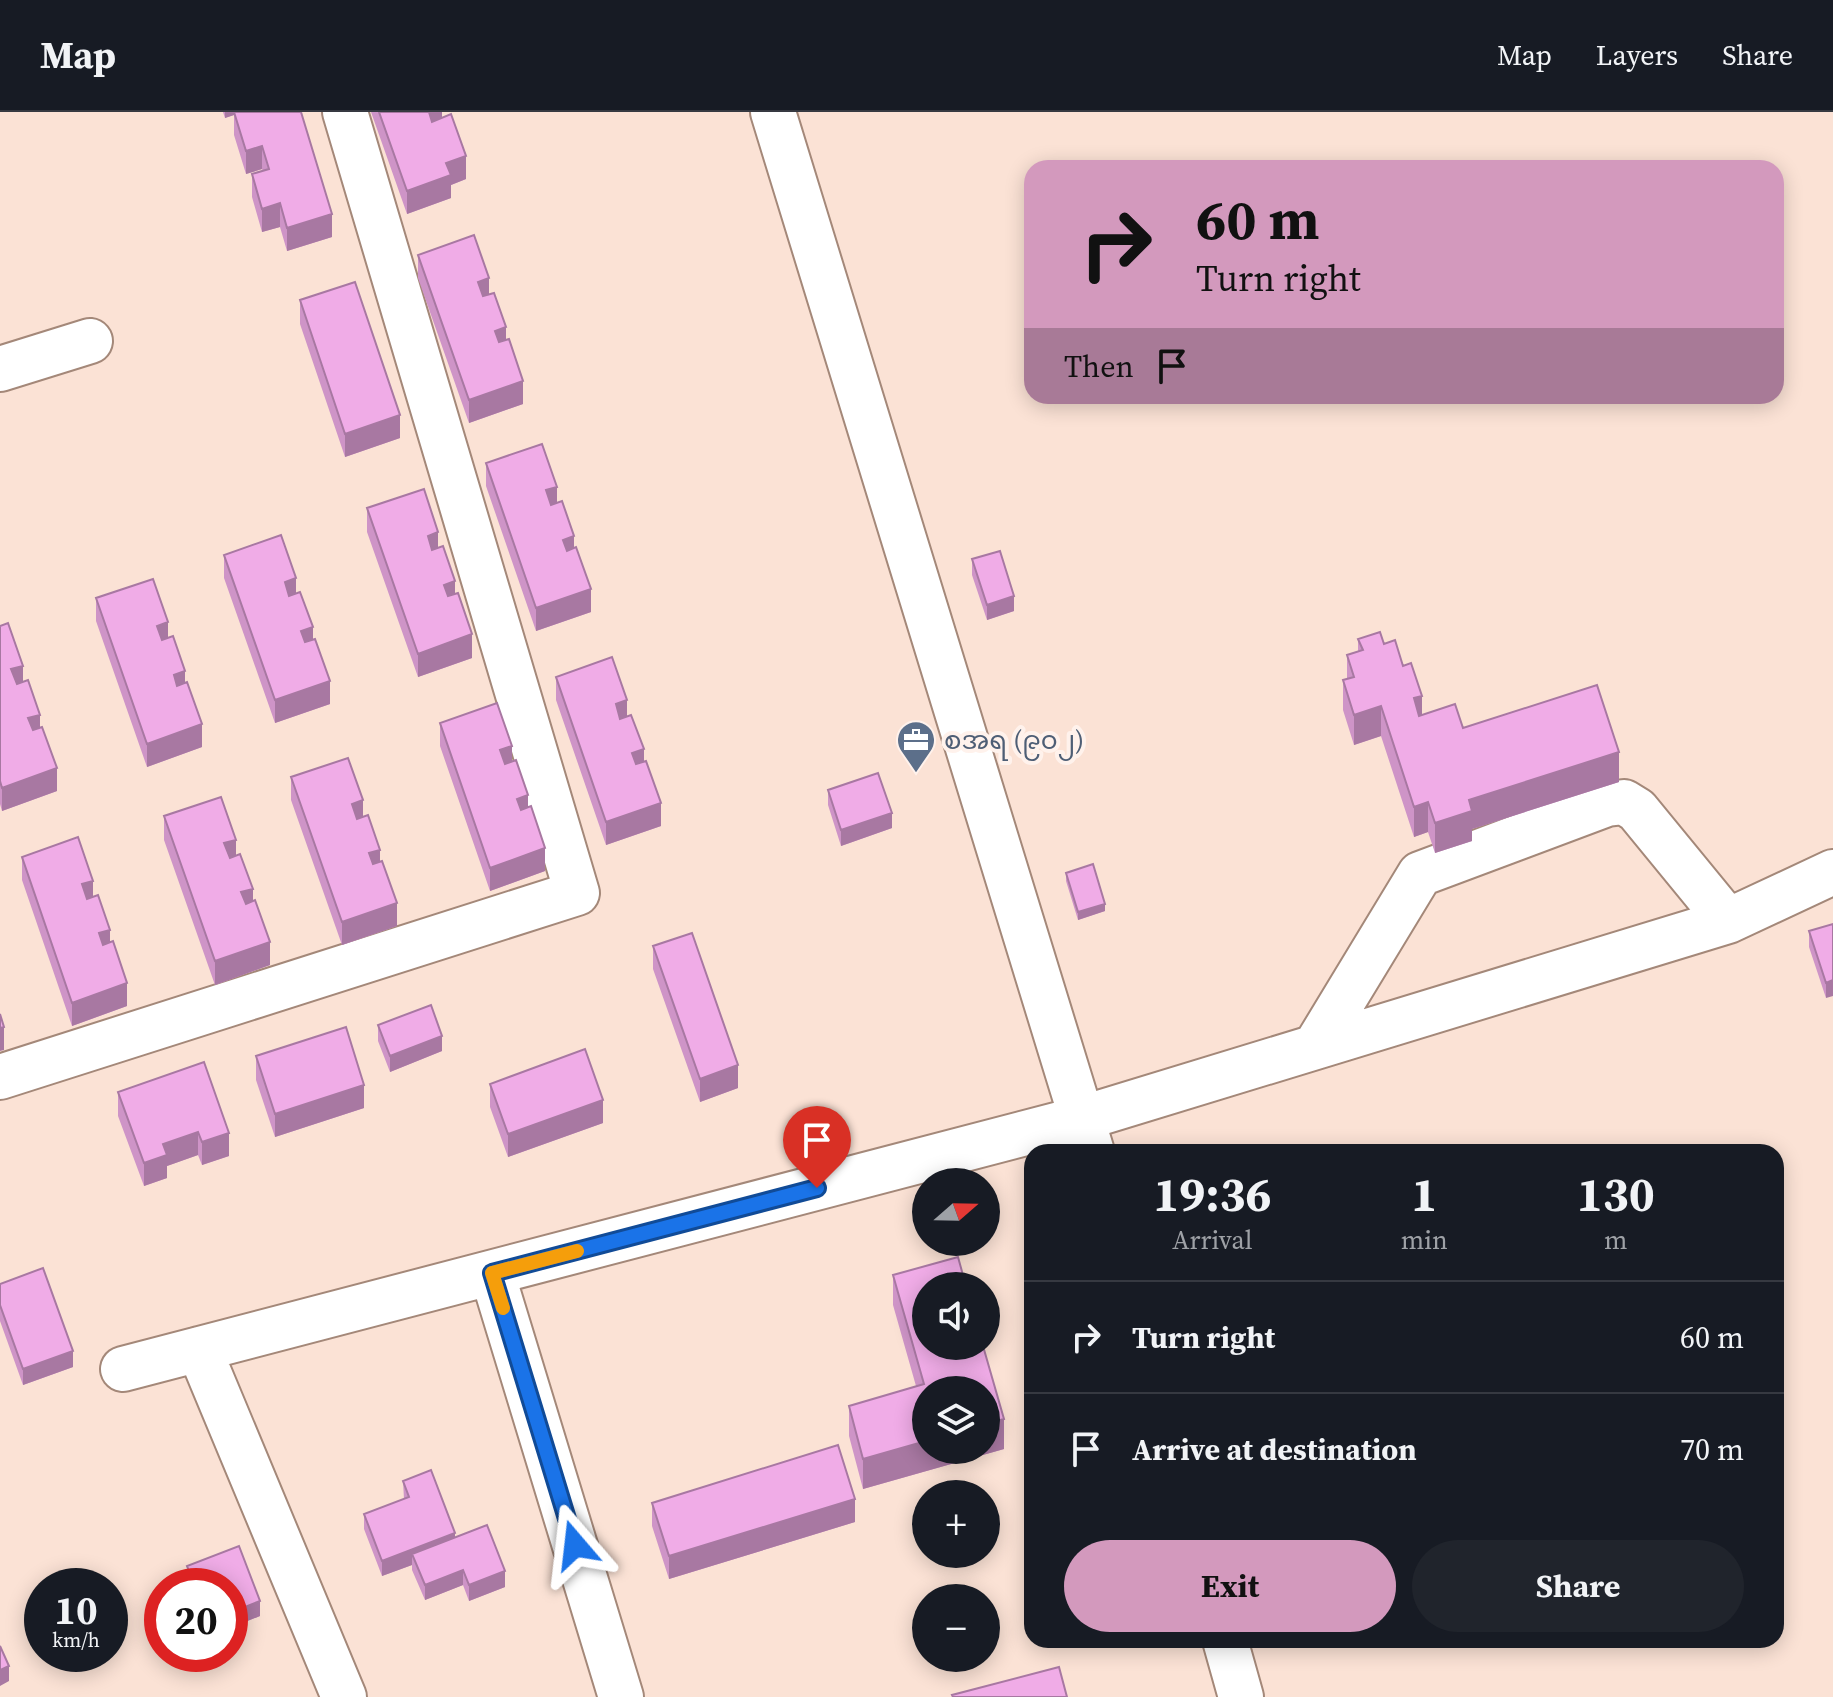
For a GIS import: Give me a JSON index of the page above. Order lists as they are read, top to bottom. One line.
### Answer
{"places":{"office":["စအရ (၉၀၂)"]},"north":"right","page":{"header":"Map","nav":["Map","Layers","Share"],"turn":["60 m","Turn right"],"then":"Then","eta":["19:36","Arrival","1","min","130","m"],"map_buttons":["+","−"],"list":[{"name":"Turn right","value":"60 m"},{"name":"Arrive at destination","value":"70 m"}],"buttons":["Exit","Share"],"speed":"10 km/h","limit":"20"}}
